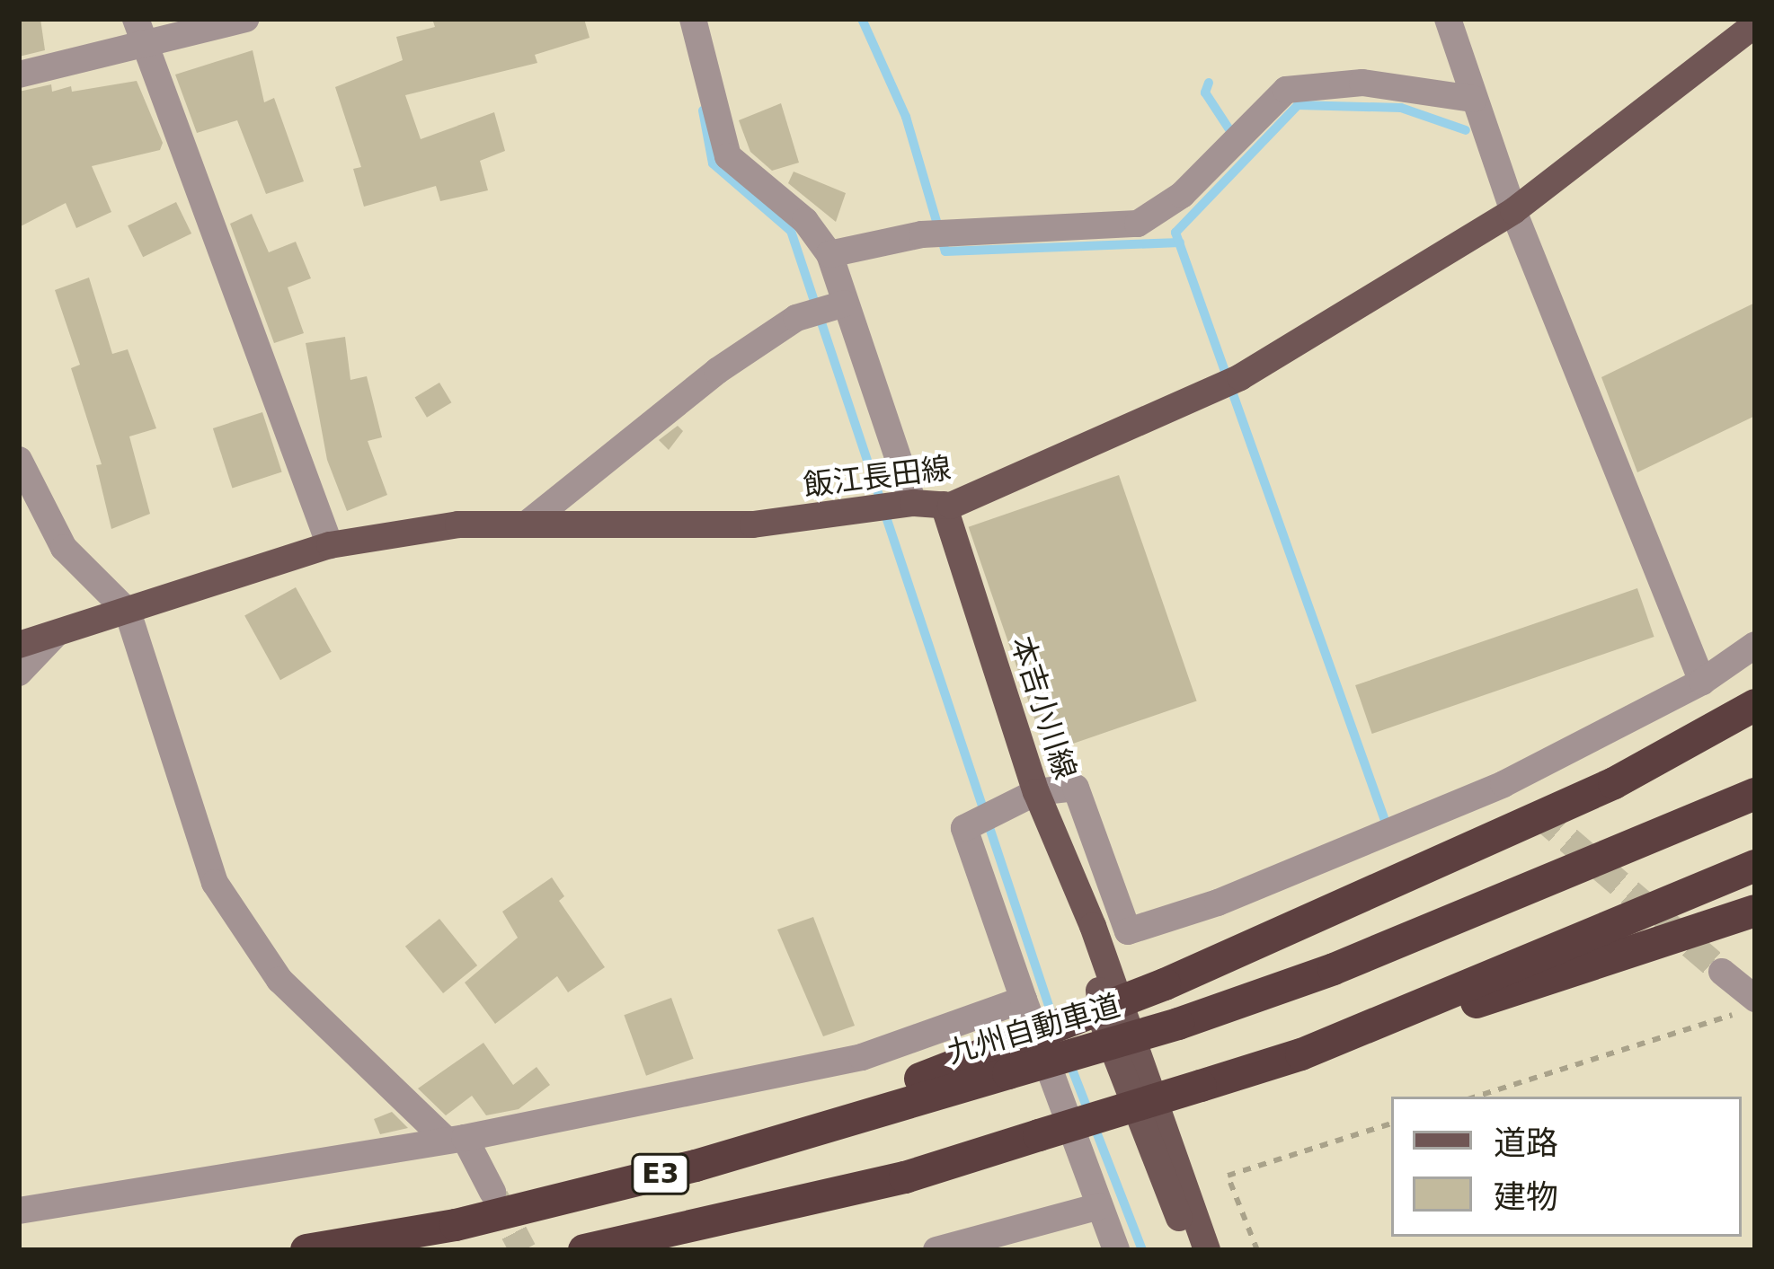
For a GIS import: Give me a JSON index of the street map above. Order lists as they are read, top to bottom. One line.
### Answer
{"streets":{"highway":["九州自動車道","E3"],"main road":["飯江長田線","本吉小川線"]},"crossings":[["飯江長田線","本吉小川線"]],"legend":["道路","建物"]}
